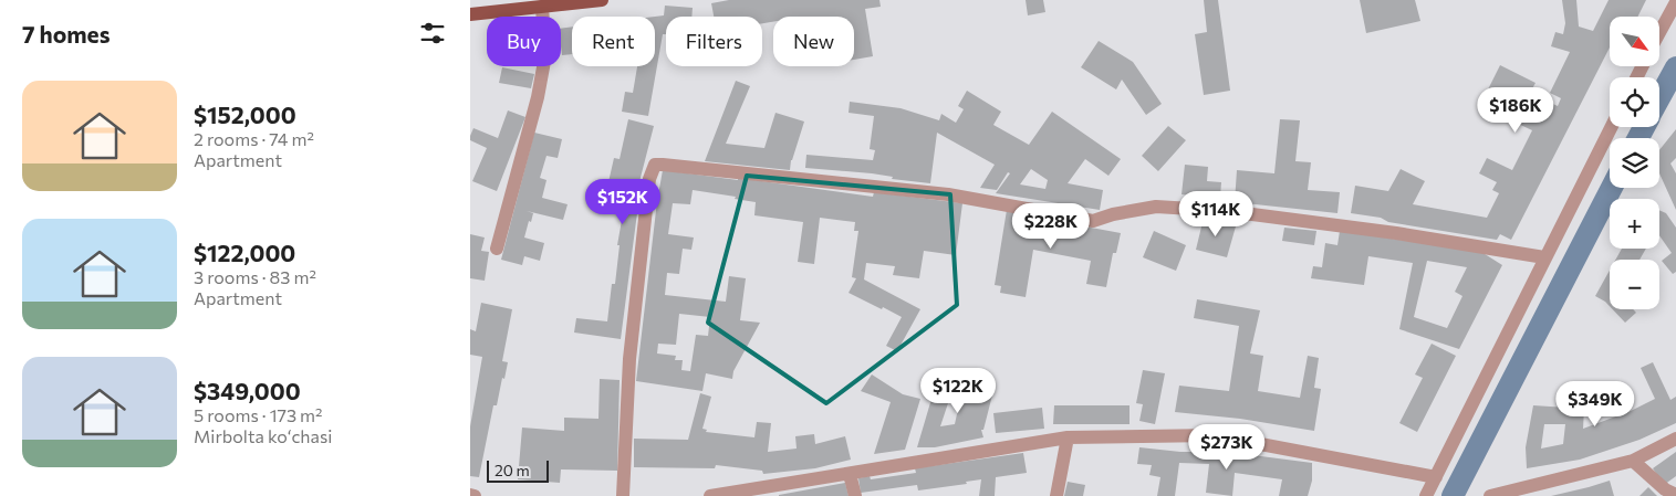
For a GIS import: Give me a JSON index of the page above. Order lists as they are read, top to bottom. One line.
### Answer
{"scale_bar":"20 m","north":"bottom right","page":{"heading":"7 homes","map_buttons":["+","−"],"chip":["Buy","Rent","Filters","New"],"list":[{"name":"$152,000","note":"2 rooms · 74 m² · Apartment"},{"name":"$122,000","note":"3 rooms · 83 m² · Apartment"},{"name":"$349,000","note":"5 rooms · 173 m² · Mirbolta koʻchasi"}],"price":["$186K","$152K","$114K","$228K","$122K","$349K","$273K"],"scale":"20 m"}}
